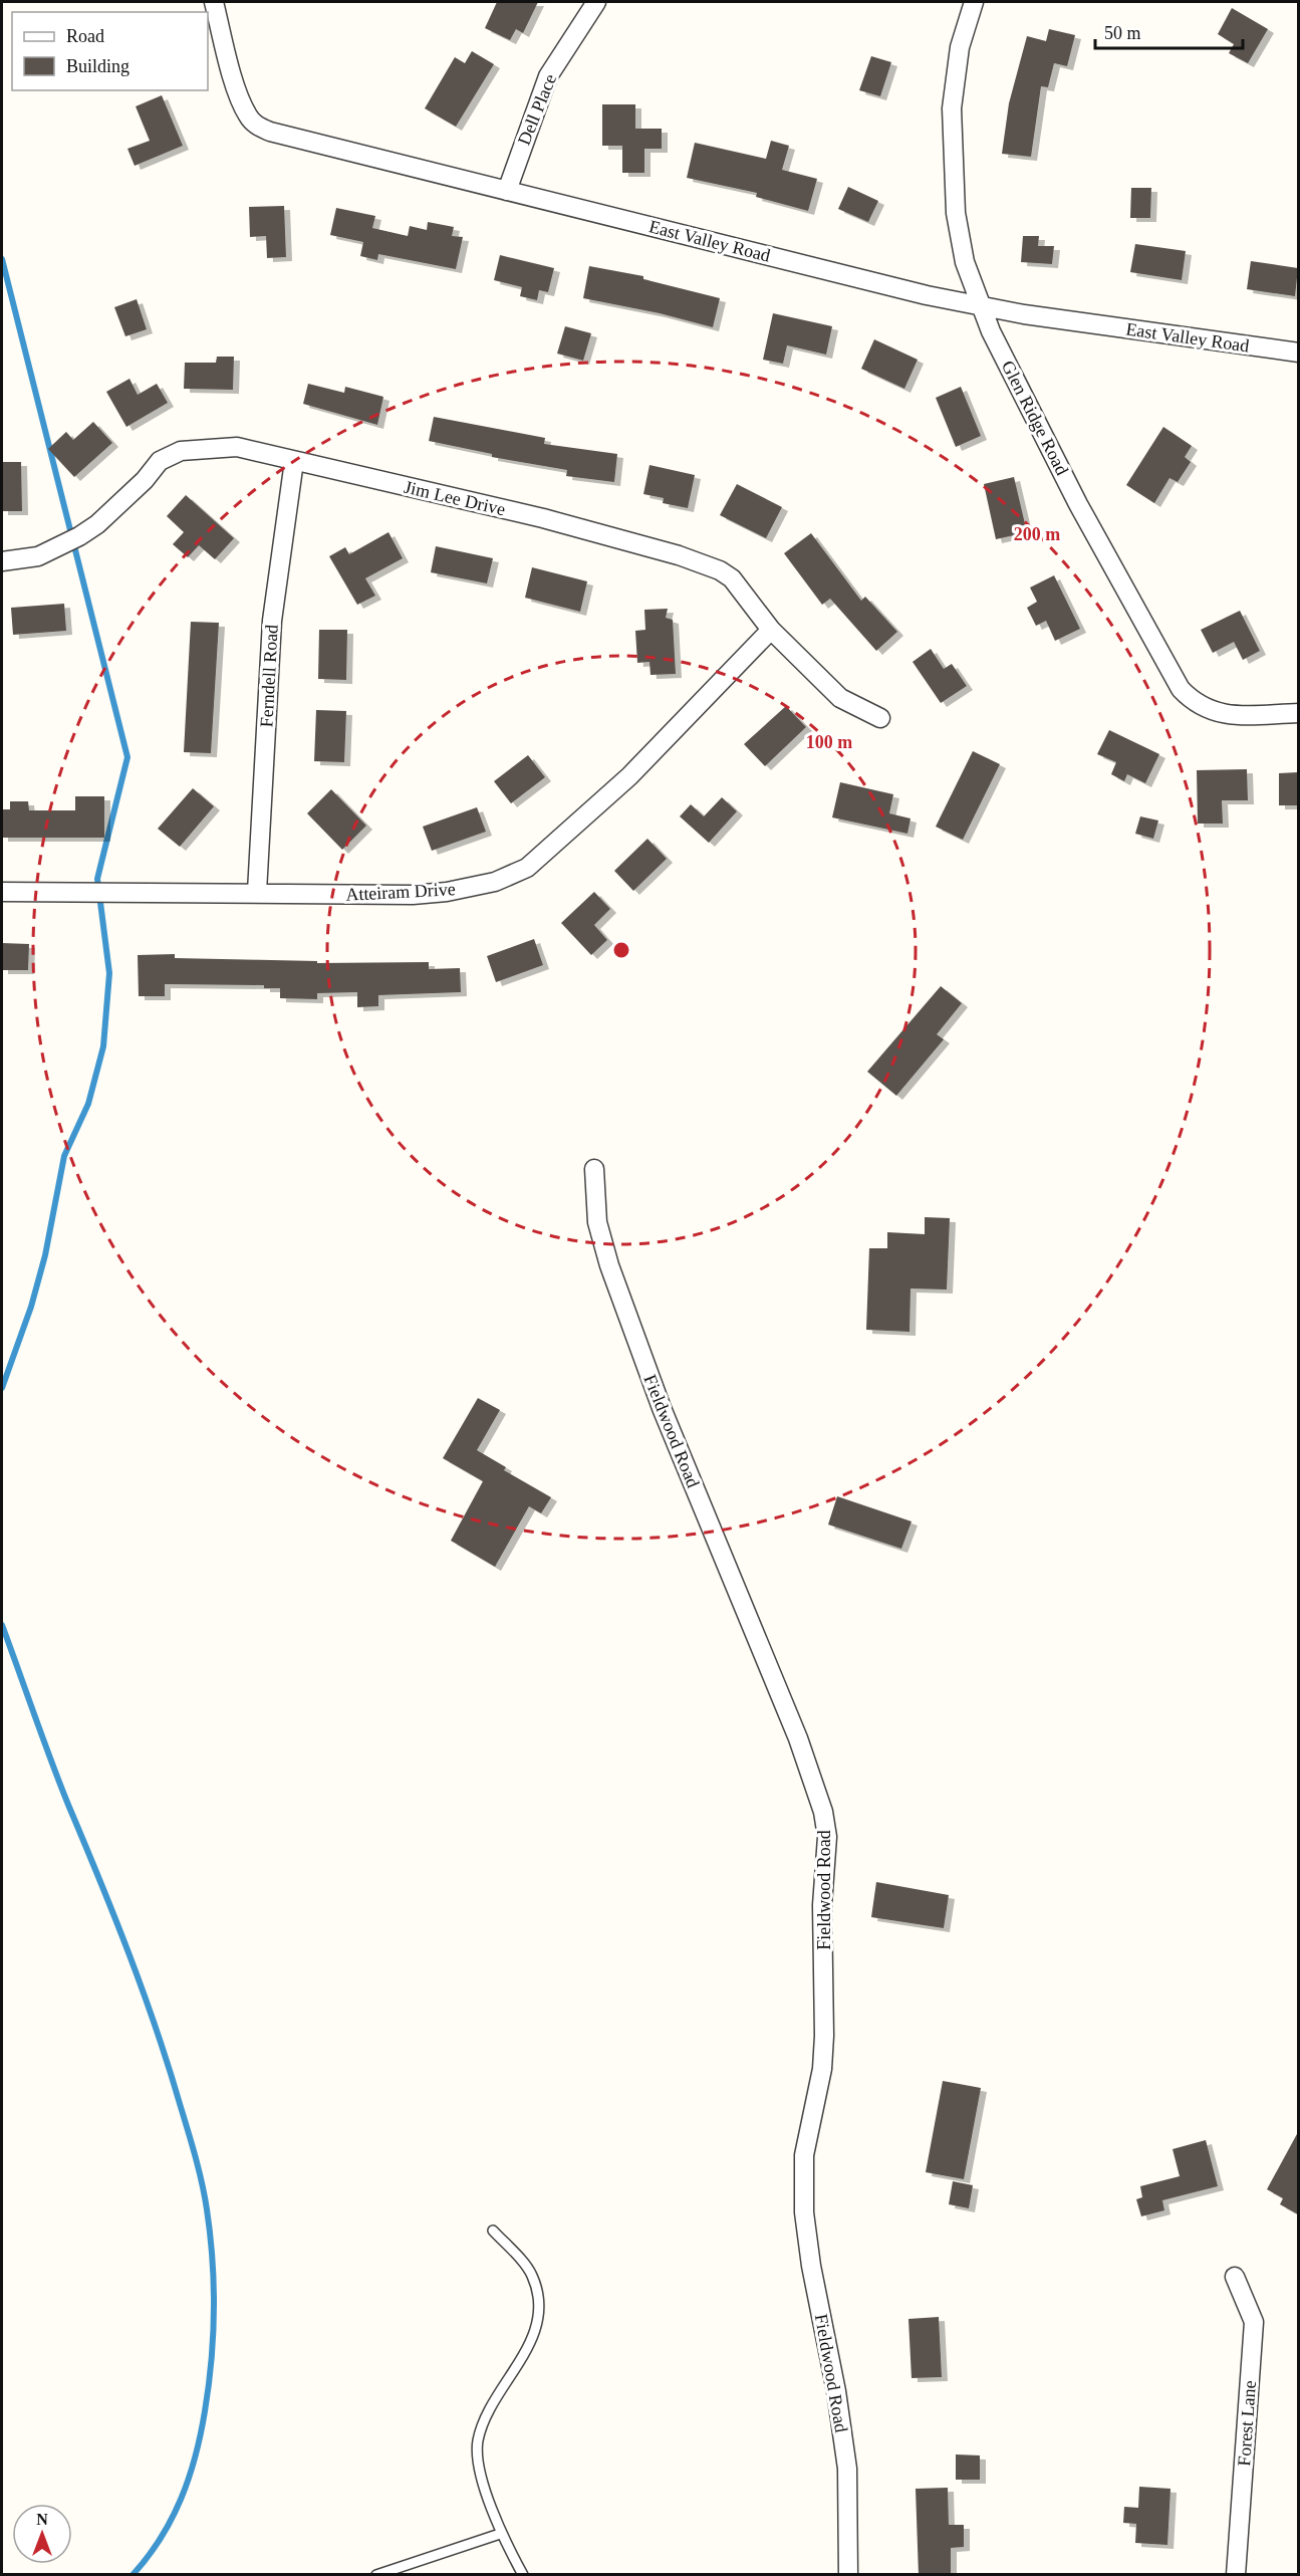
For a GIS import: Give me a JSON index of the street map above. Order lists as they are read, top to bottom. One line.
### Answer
{"streets":{"street":["Dell Place","East Valley Road","Glen Ridge Road","Jim Lee Drive","Ferndell Road","Atteiram Drive","Fieldwood Road","Forest Lane"]},"crossings":[["Dell Place","East Valley Road"],["East Valley Road","Glen Ridge Road"],["Jim Lee Drive","Ferndell Road"],["Jim Lee Drive","Atteiram Drive"],["Ferndell Road","Atteiram Drive"]],"legend":["Road","Building"],"scale_bar":"50 m","north":"top","rings":["200 m","100 m"]}
